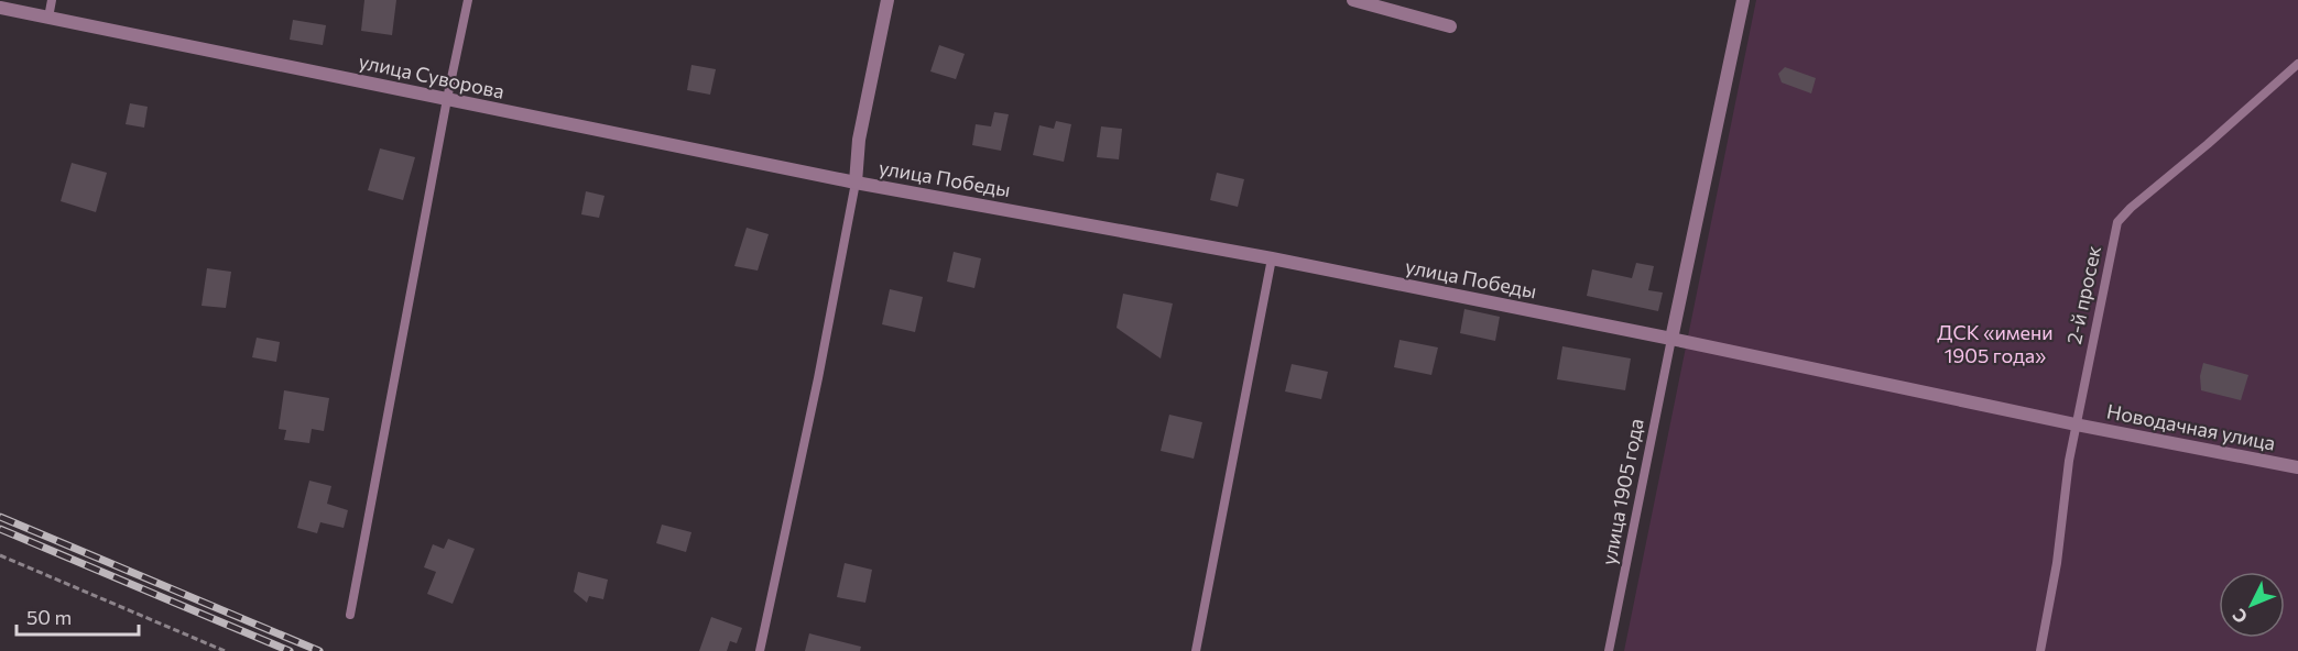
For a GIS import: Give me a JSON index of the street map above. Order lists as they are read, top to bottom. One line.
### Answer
{"streets":{"street":["улица Суворова","улица Победы","Новодачная улица"],"lane":["2-й просек","улица 1905 года"]},"crossings":[["улица Суворова","улица Победы"],["улица Победы","2-й просек"],["улица Победы","Новодачная улица"],["улица Победы","улица 1905 года"],["2-й просек","Новодачная улица"]],"parks":["ДСК «имени 1905 года»"],"scale_bar":"50 m","north":"bottom left"}
